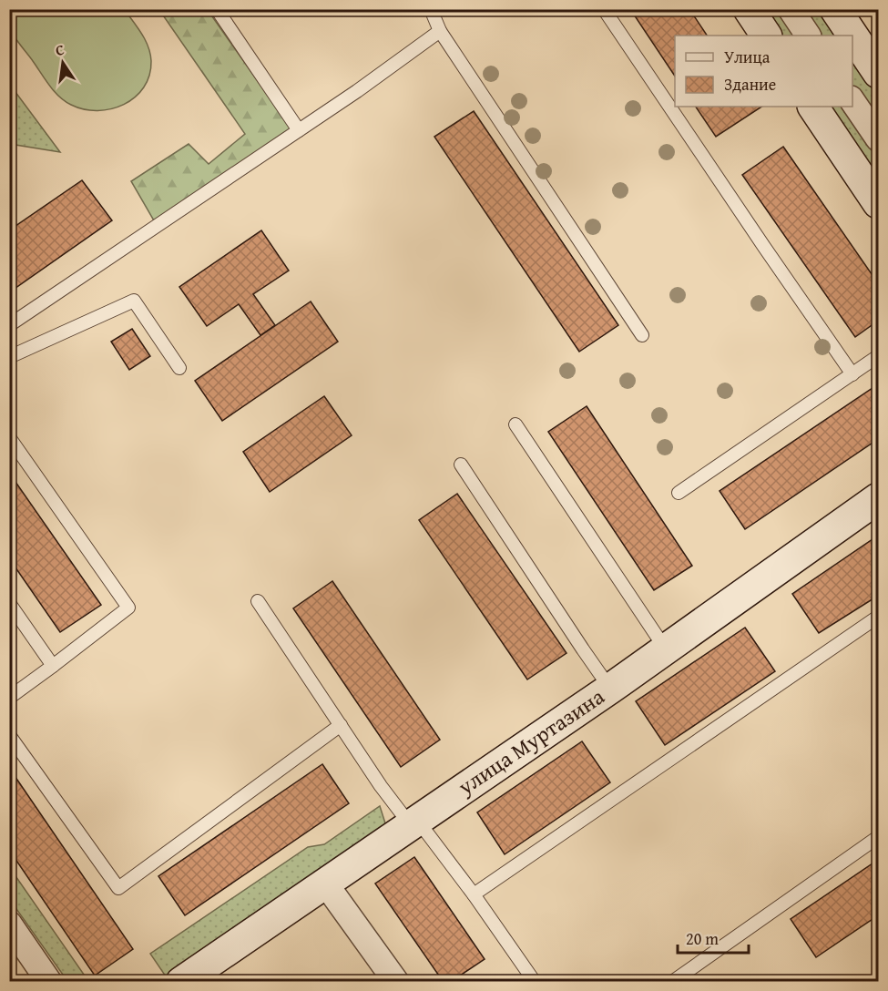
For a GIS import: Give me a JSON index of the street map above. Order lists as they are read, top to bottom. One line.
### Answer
{"streets":{"street":["улица Муртазина"]},"legend":["Улица","Здание"],"scale_bar":"20 m","north":"top"}
